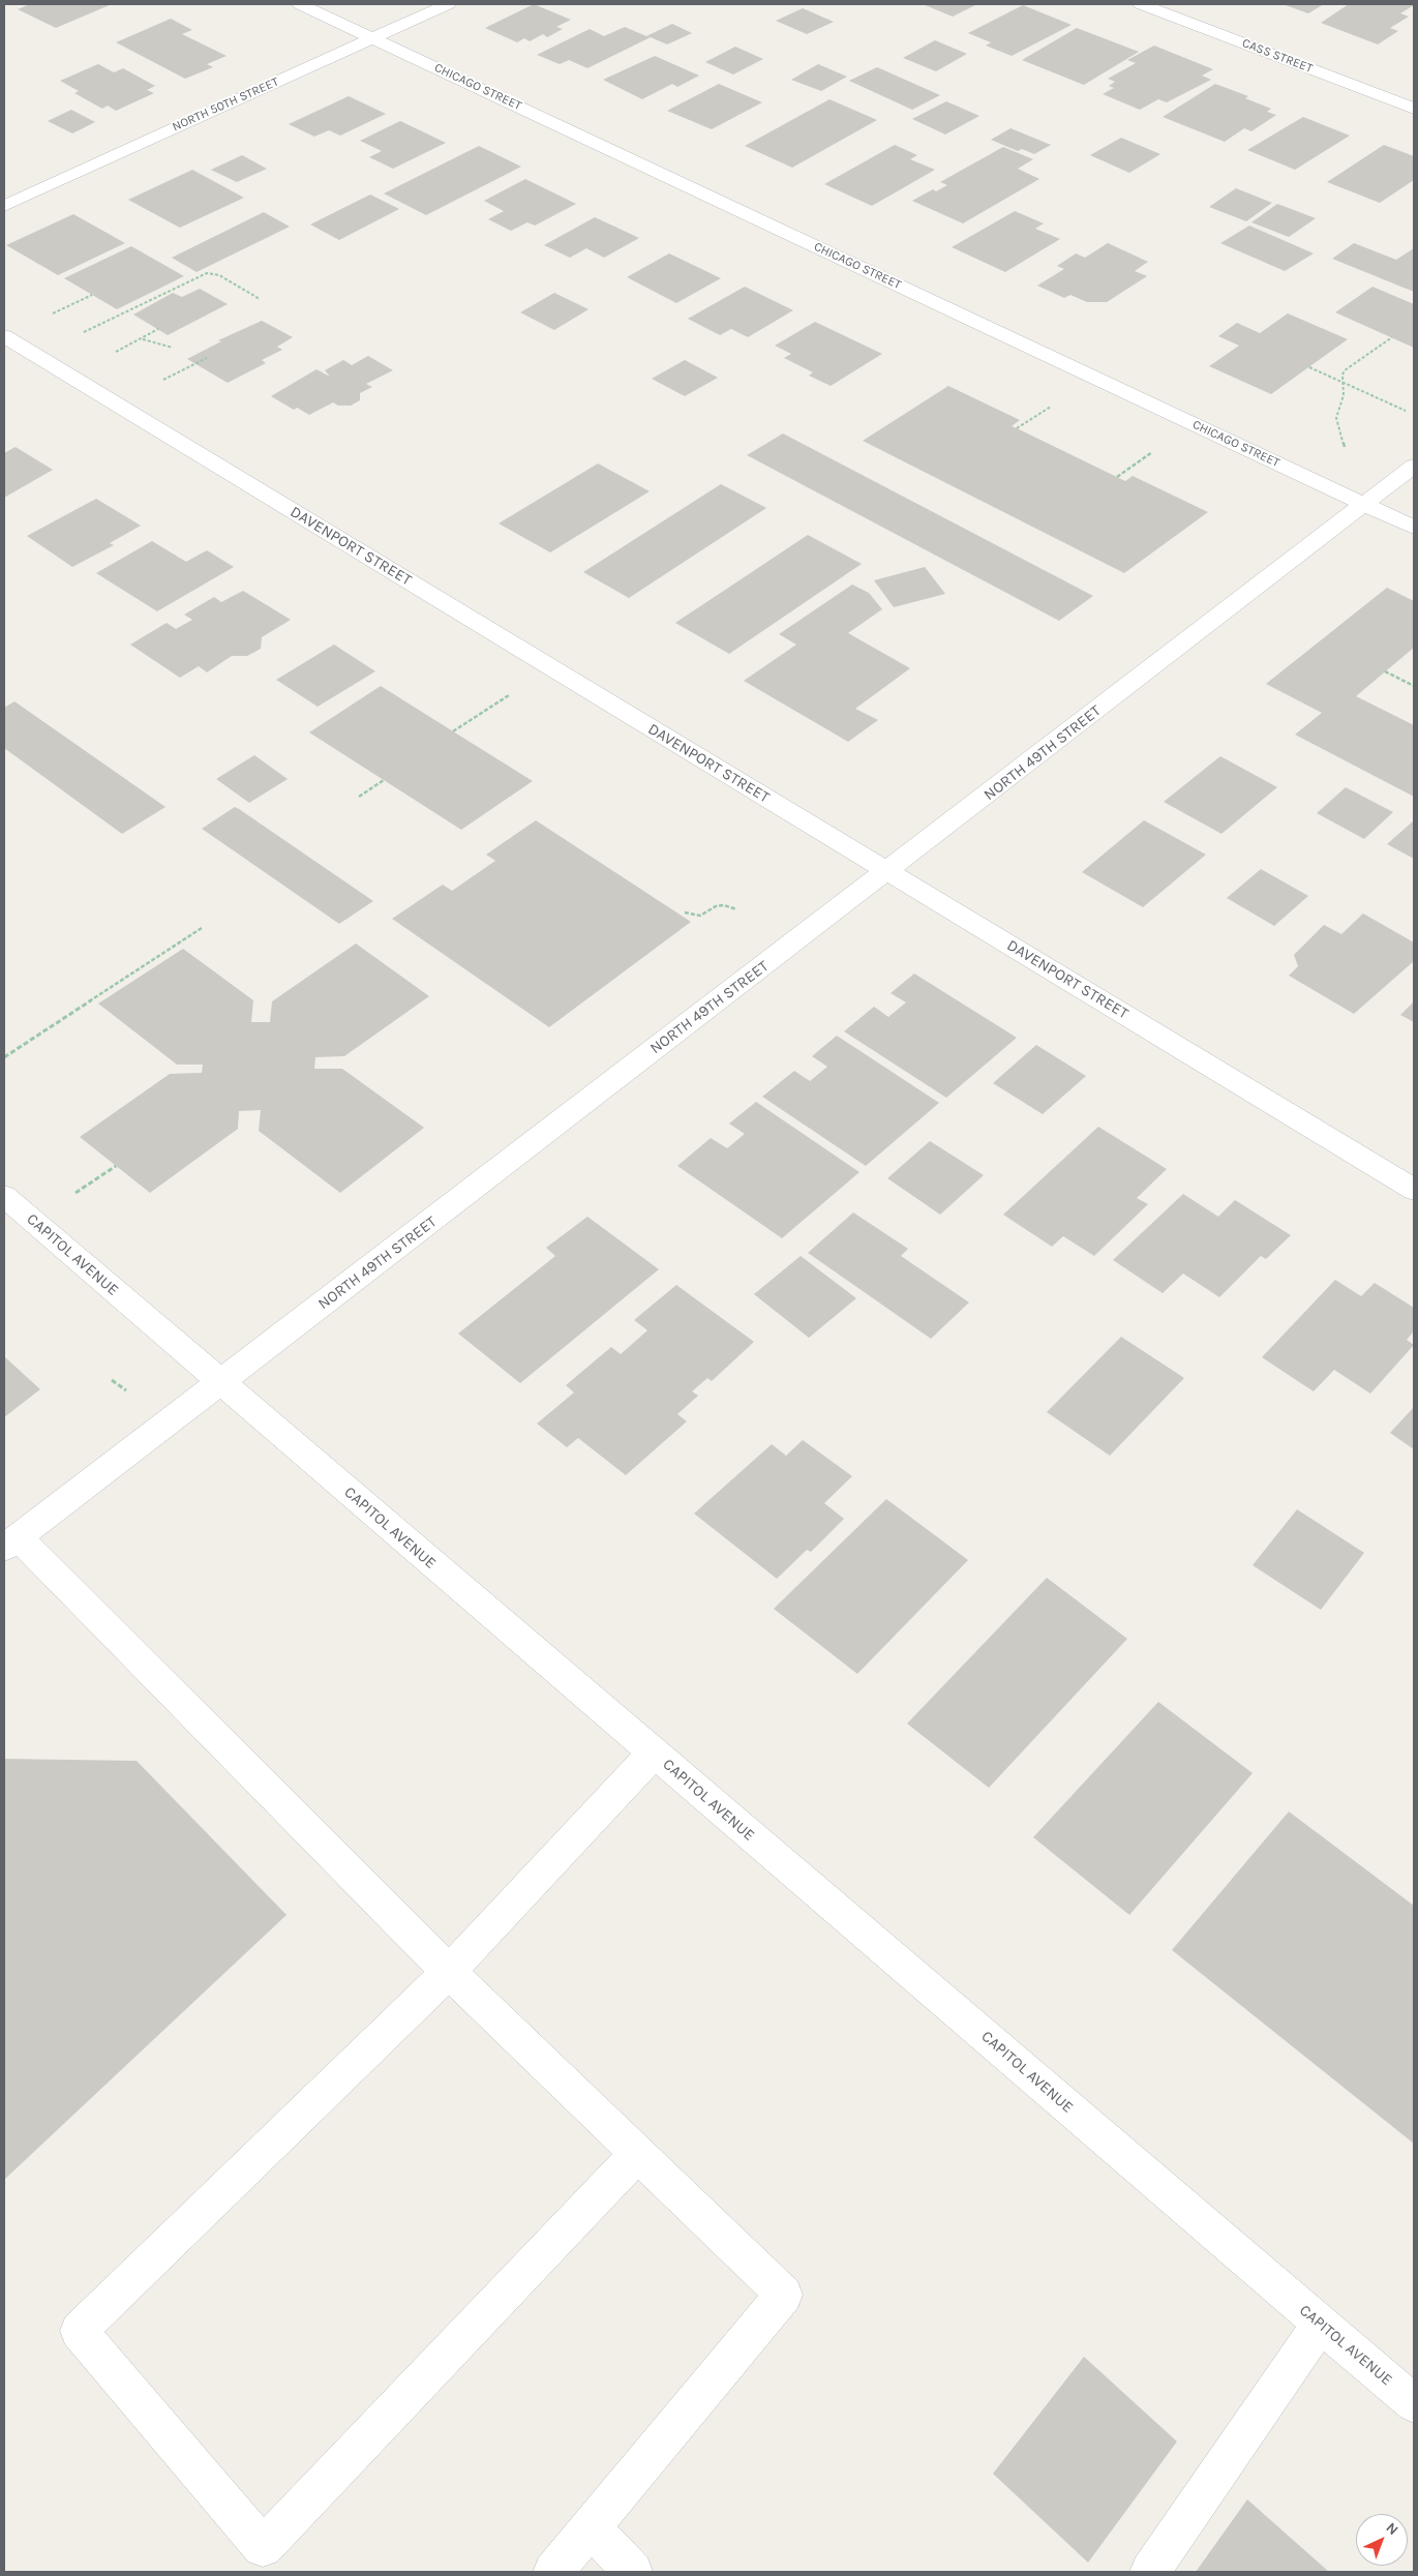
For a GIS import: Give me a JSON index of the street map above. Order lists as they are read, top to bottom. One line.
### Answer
{"streets":{"street":["CASS STREET","CHICAGO STREET","NORTH 50TH STREET","DAVENPORT STREET","NORTH 49TH STREET","CAPITOL AVENUE"]},"crossings":[["CHICAGO STREET","NORTH 50TH STREET"],["CHICAGO STREET","NORTH 49TH STREET"],["DAVENPORT STREET","NORTH 49TH STREET"],["NORTH 49TH STREET","CAPITOL AVENUE"]],"north":"top right"}
